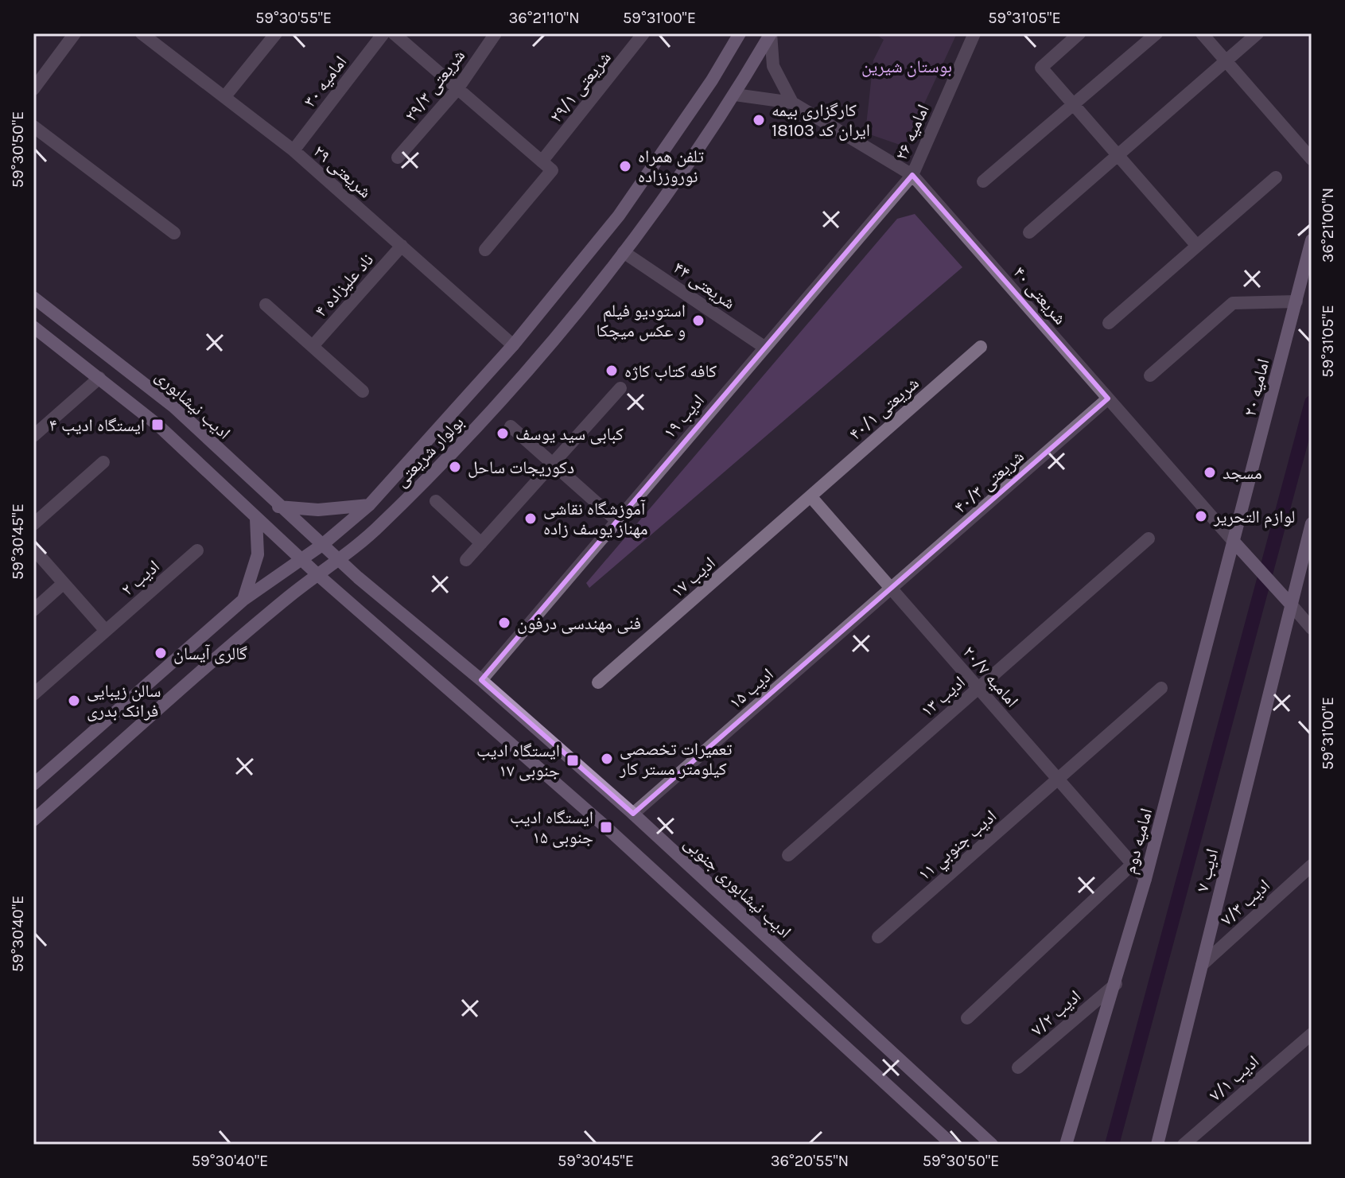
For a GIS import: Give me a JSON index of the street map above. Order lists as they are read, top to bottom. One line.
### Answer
{"streets":{"main road":["امامیه ۲۰","ادیب نیشابوری","بولوار شریعتی","امامیه دوم","ادیب ۷","ادیب نیشابوری جنوبی"],"street":["امامیه ۳۰","شریعتی ۲۹/۳","شریعتی ۲۹/۱","امامیه ۲۶","شریعتی ۲۹","ناد علیزاده ۴","شریعتی ۴۴","شریعتی ۴۰","شریعتی ۴۰/۱","ادیب ۱۹","شریعتی ۴۰/۳","ادیب ۱۷","ادیب ۲","امامیه ۲۰/۷","ادیب ۱۵","ادیب ۱۳","ادیب جنوبي ١١","ادیب ۷/۳","ادیب ۷/۲","ادیب ۷/۱"]},"crossings":[["امامیه ۳۰","شریعتی ۲۹"],["امامیه ۲۶","شریعتی ۴۰"],["امامیه ۲۶","ادیب ۱۹"],["شریعتی ۲۹","ناد علیزاده ۴"],["شریعتی ۲۹","بولوار شریعتی"],["شریعتی ۴۴","ادیب ۱۹"],["شریعتی ۴۴","بولوار شریعتی"],["شریعتی ۴۰","امامیه ۲۰"],["شریعتی ۴۰","ادیب ۱۹"],["شریعتی ۴۰","بولوار شریعتی"],["شریعتی ۴۰","شریعتی ۴۰/۳"],["شریعتی ۴۰","امامیه دوم"],["امامیه ۲۰","امامیه دوم"],["ادیب نیشابوری","بولوار شریعتی"],["ادیب نیشابوری","ادیب نیشابوری جنوبی"],["شریعتی ۴۰/۱","ادیب ۱۷"],["شریعتی ۴۰/۱","امامیه ۲۰/۷"],["ادیب ۱۹","ادیب نیشابوری جنوبی"],["بولوار شریعتی","ادیب نیشابوری جنوبی"],["شریعتی ۴۰/۳","امامیه ۲۰/۷"],["شریعتی ۴۰/۳","ادیب ۱۵"],["ادیب ۱۷","امامیه ۲۰/۷"],["امامیه ۲۰/۷","ادیب ۱۵"],["امامیه ۲۰/۷","ادیب ۱۳"],["امامیه ۲۰/۷","امامیه دوم"],["امامیه ۲۰/۷","ادیب جنوبي ١١"],["ادیب ۱۵","ادیب نیشابوری جنوبی"],["امامیه دوم","ادیب ۷/۲"],["ادیب ۷","ادیب ۷/۳"]],"parks":["بوستان شیرین"],"places":{"other":["کارگزاری بیمه ایران کد 18103","تلفن همراه نوروززاده","استودیو فیلم و عکس میچکا","کافه کتاب کاژه","کبابی سید یوسف","دکوریجات ساحل","مسجد","لوازم التحریر","آموزشگاه نقاشی مهناز یوسف زاده","فنی مهندسی درفون","گالری آيسان","سالن زیبایی فرانک بدری","تعمیرات تخصصی کیلومتر مستر کار"],"transit":["ایستگاه ادیب ۴","ایستگاه ادیب جنوبی ۱۷","ایستگاه ادیب جنوبی ۱۵"]},"coordinates":["59°30'55\"E","36°21'10\"N","59°31'00\"E","59°31'05\"E","59°30'50\"E","36°21'00\"N","59°30'45\"E","59°30'40\"E","36°20'55\"N"]}
